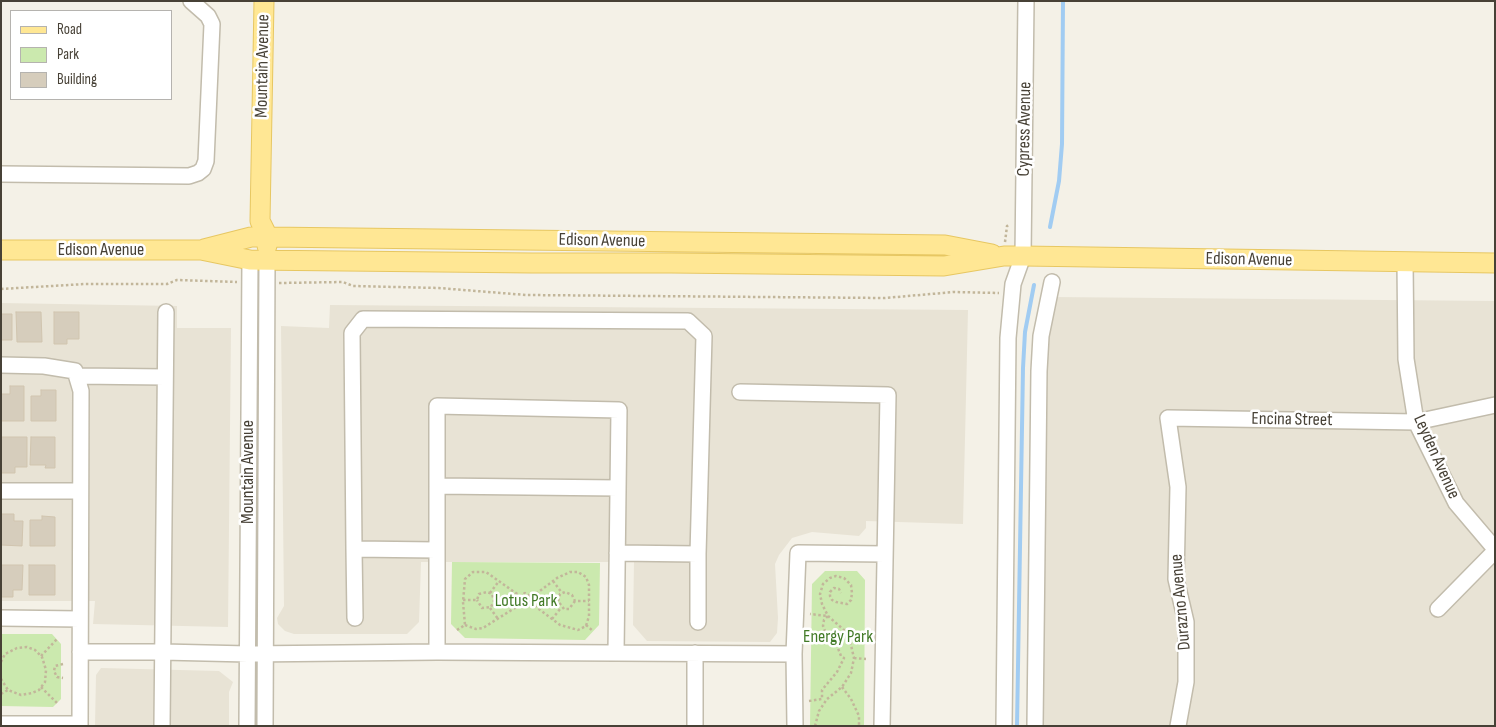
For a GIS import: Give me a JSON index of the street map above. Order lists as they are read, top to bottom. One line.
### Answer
{"streets":{"main road":["Mountain Avenue","Edison Avenue"],"street":["Cypress Avenue","Encina Street","Leyden Avenue","Durazno Avenue"]},"crossings":[["Mountain Avenue","Edison Avenue"],["Cypress Avenue","Edison Avenue"],["Edison Avenue","Leyden Avenue"],["Encina Street","Leyden Avenue"],["Encina Street","Durazno Avenue"]],"parks":["Lotus Park","Energy Park"],"legend":["Road","Park","Building"]}
